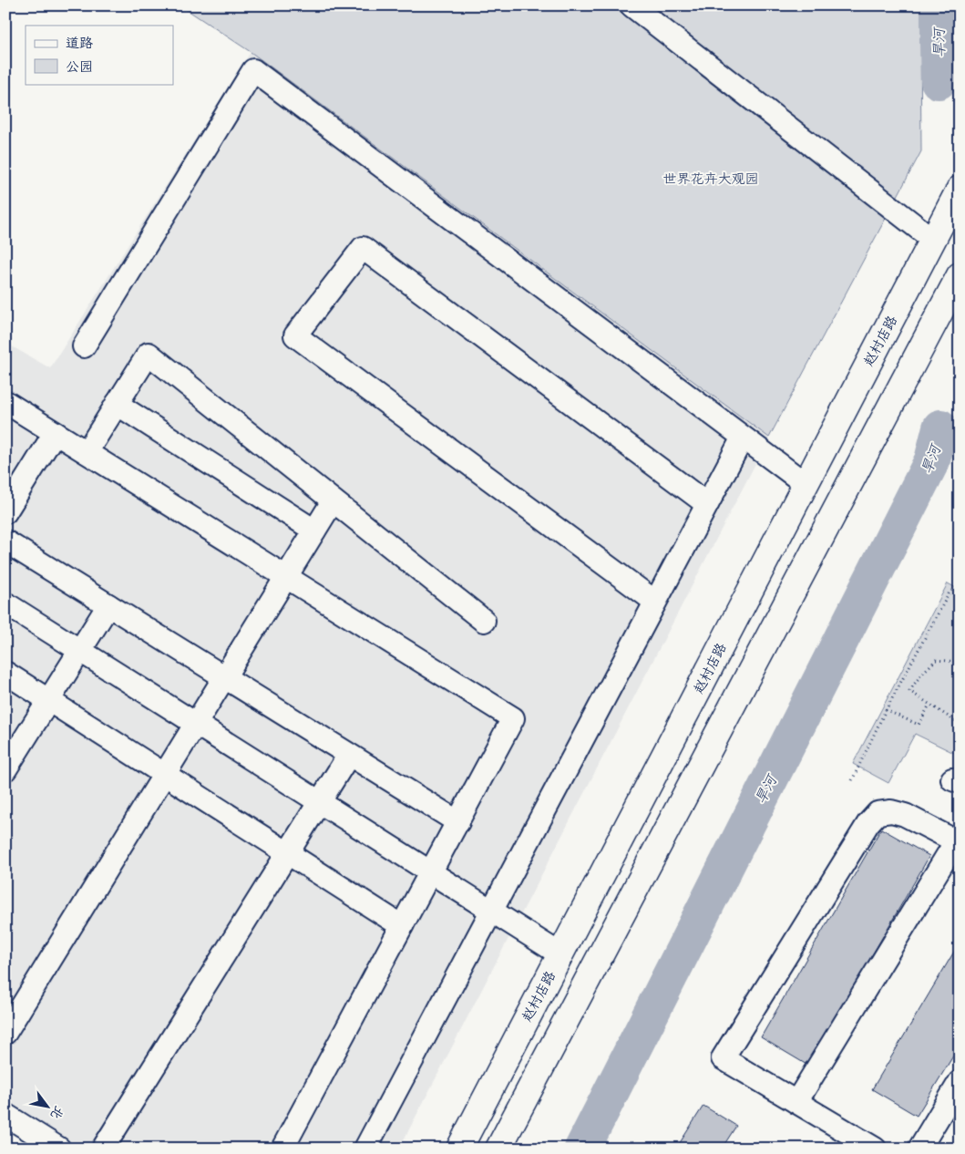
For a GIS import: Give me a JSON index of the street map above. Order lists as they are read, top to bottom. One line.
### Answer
{"streets":{"main road":["赵村店路"]},"water":["旱河"],"parks":["世界花卉大观园"],"legend":["道路","公园"],"north":"bottom right"}
